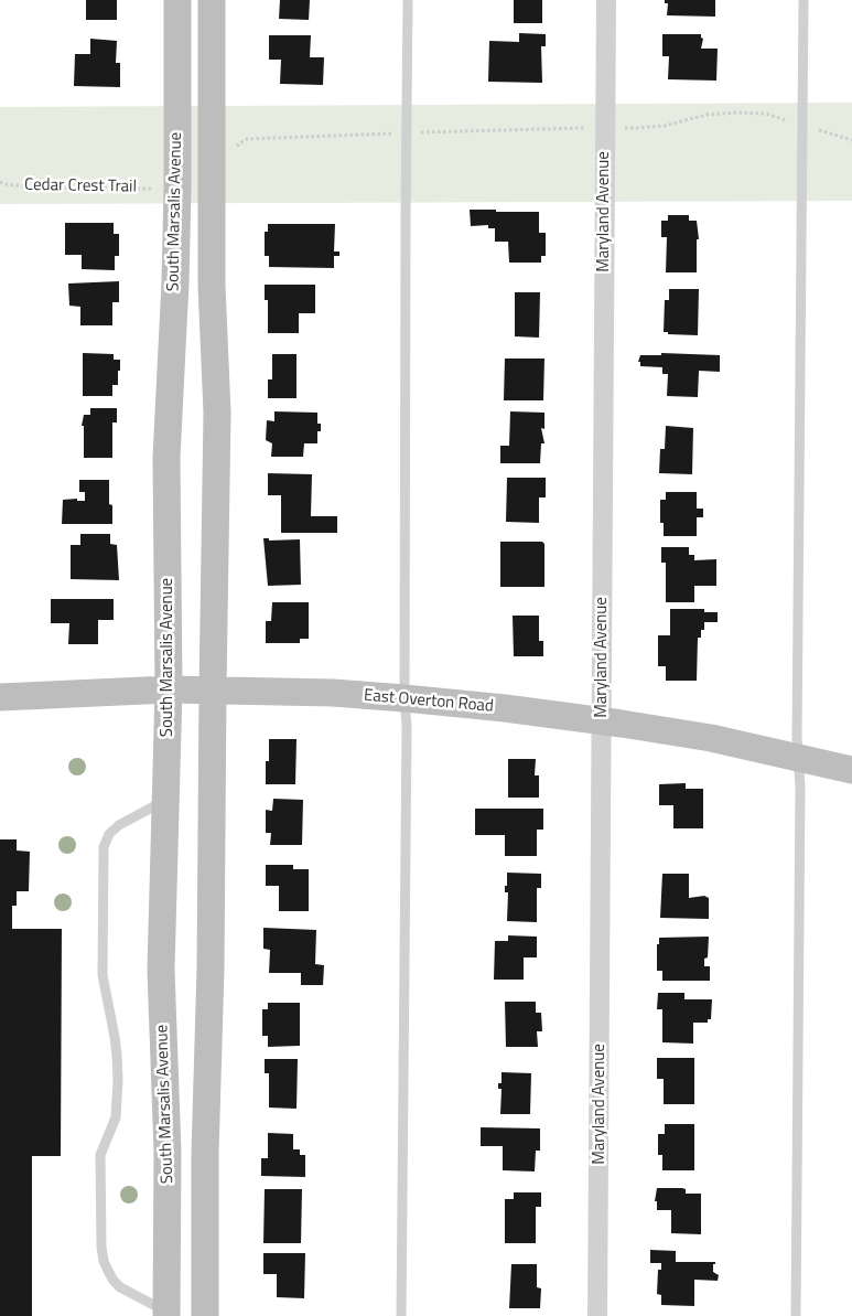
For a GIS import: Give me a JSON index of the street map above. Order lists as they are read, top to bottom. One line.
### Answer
{"streets":{"main road":["South Marsalis Avenue","East Overton Road"],"street":["Maryland Avenue"],"path":["Cedar Crest Trail"]},"crossings":[["South Marsalis Avenue","East Overton Road"],["Maryland Avenue","East Overton Road"]]}
